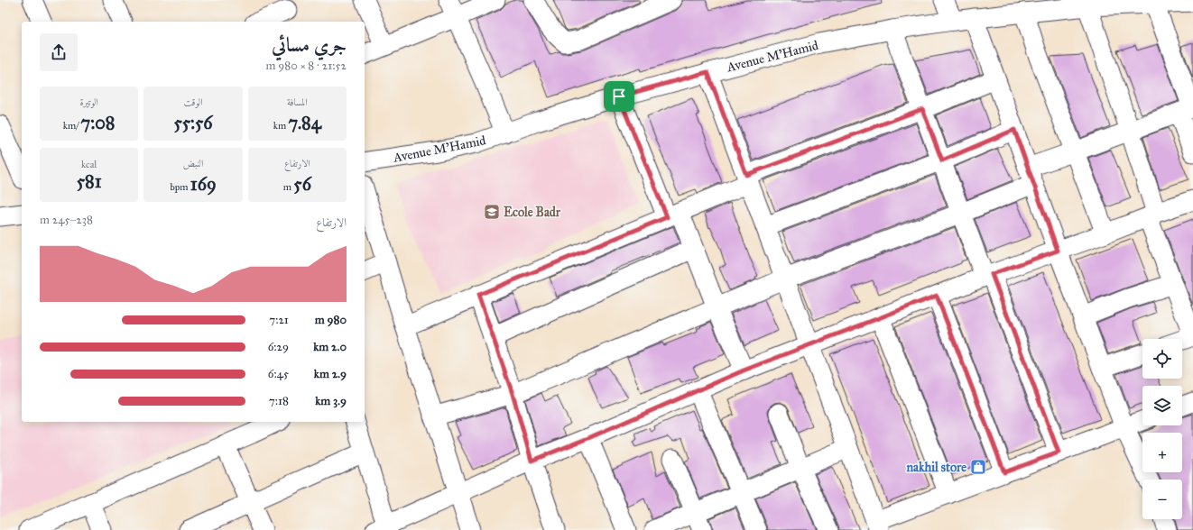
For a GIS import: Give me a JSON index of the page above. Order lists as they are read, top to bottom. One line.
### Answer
{"streets":{"street":["Avenue M'Hamid"]},"places":{"school or university":["Ecole Badr"],"shop":["nakhil store"]},"page":{"heading":["جري مسائي","21:52 · 8 × 980 m"],"stats":[["المسافة","7.84 km"],["الوقت","55:56"],["الوتيرة","7:08 /km"],["الارتفاع","56 m"],["النبض","169 bpm"],["kcal","581"]],"chart":["الارتفاع","238–245 m"],"list":[{"name":"980 m","note":"7:21"},{"name":"2.0 km","note":"6:29"},{"name":"2.9 km","note":"6:45"},{"name":"3.9 km","note":"7:18"}],"map_buttons":["+","−"]}}
